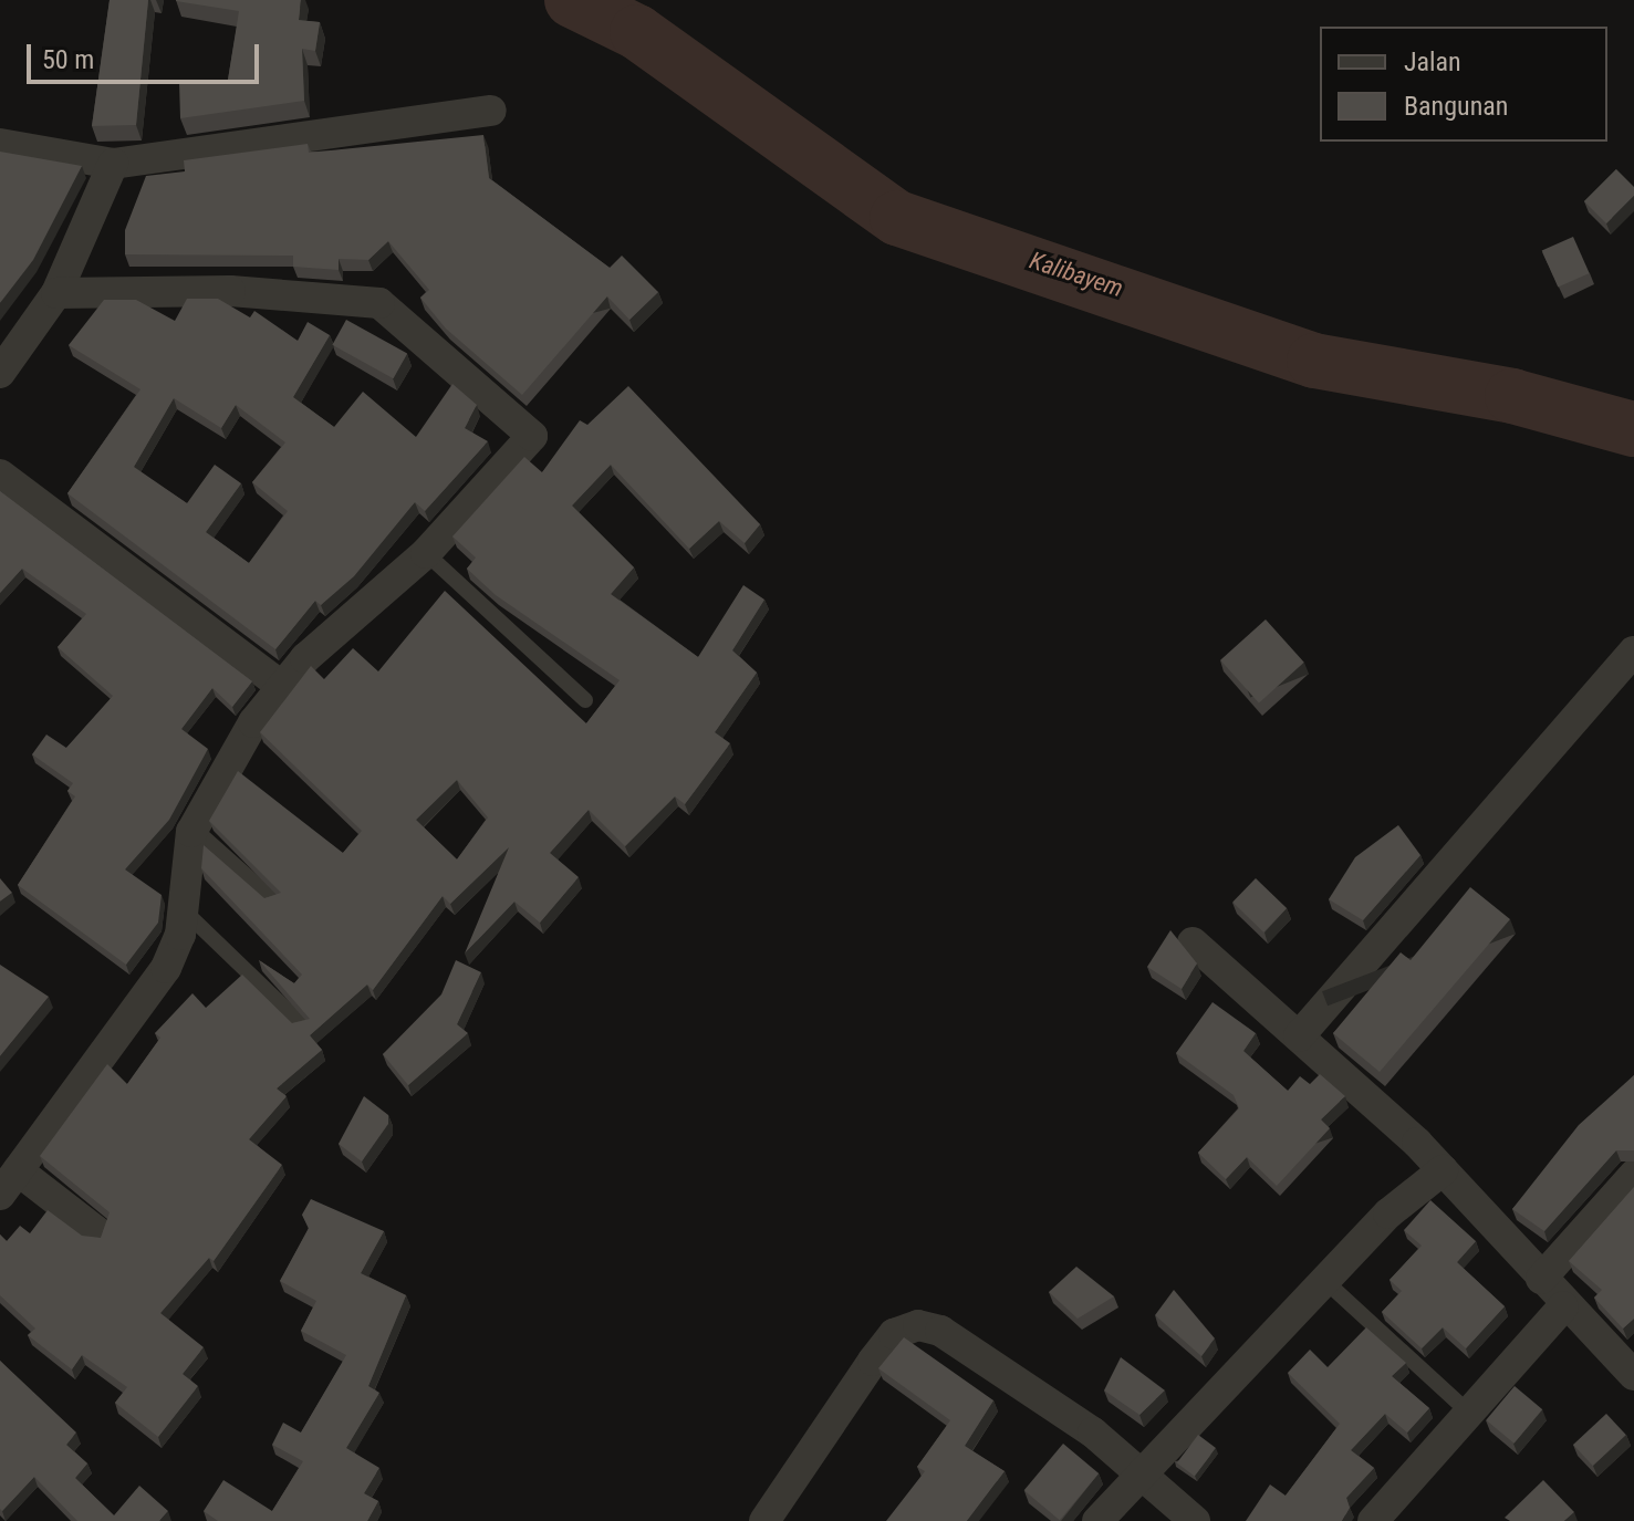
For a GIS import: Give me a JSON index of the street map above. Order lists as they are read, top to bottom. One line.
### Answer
{"water":["Kalibayem"],"legend":["Jalan","Bangunan"],"scale_bar":"50 m"}
